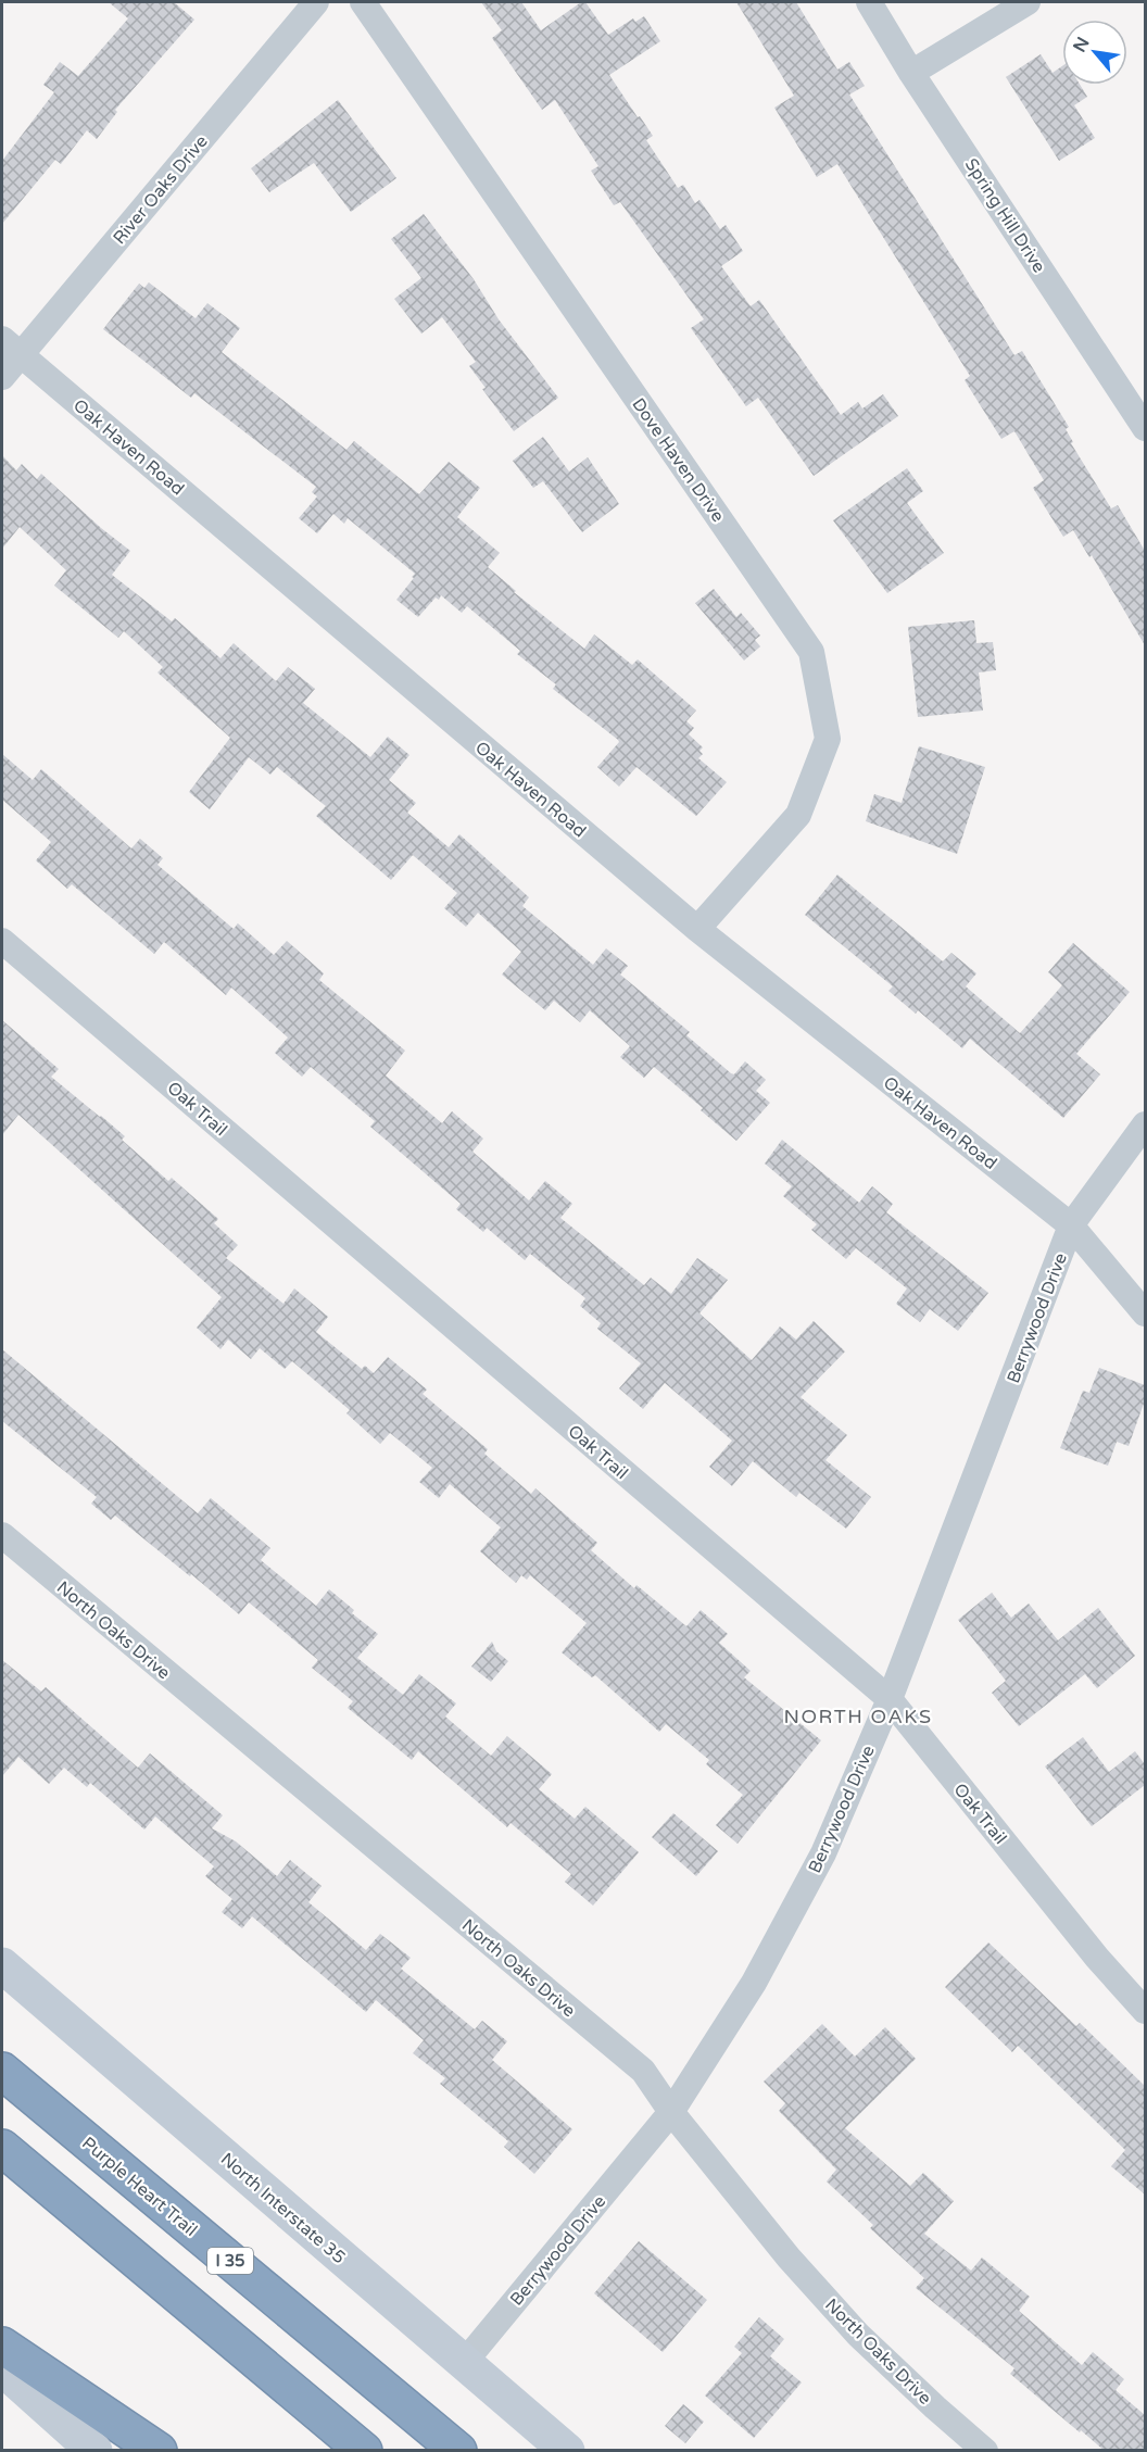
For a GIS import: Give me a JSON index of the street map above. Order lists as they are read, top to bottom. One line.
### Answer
{"streets":{"highway":["Purple Heart Trail","I 35"],"main road":["North Interstate 35"],"street":["River Oaks Drive","Spring Hill Drive","Oak Haven Road","Dove Haven Drive","Oak Trail","Berrywood Drive","North Oaks Drive"]},"crossings":[["River Oaks Drive","Oak Haven Road"],["Oak Haven Road","Dove Haven Drive"],["Oak Haven Road","Berrywood Drive"],["Oak Trail","Berrywood Drive"],["Berrywood Drive","North Oaks Drive"],["Berrywood Drive","North Interstate 35"]],"districts":["NORTH OAKS"],"north":"top left"}
